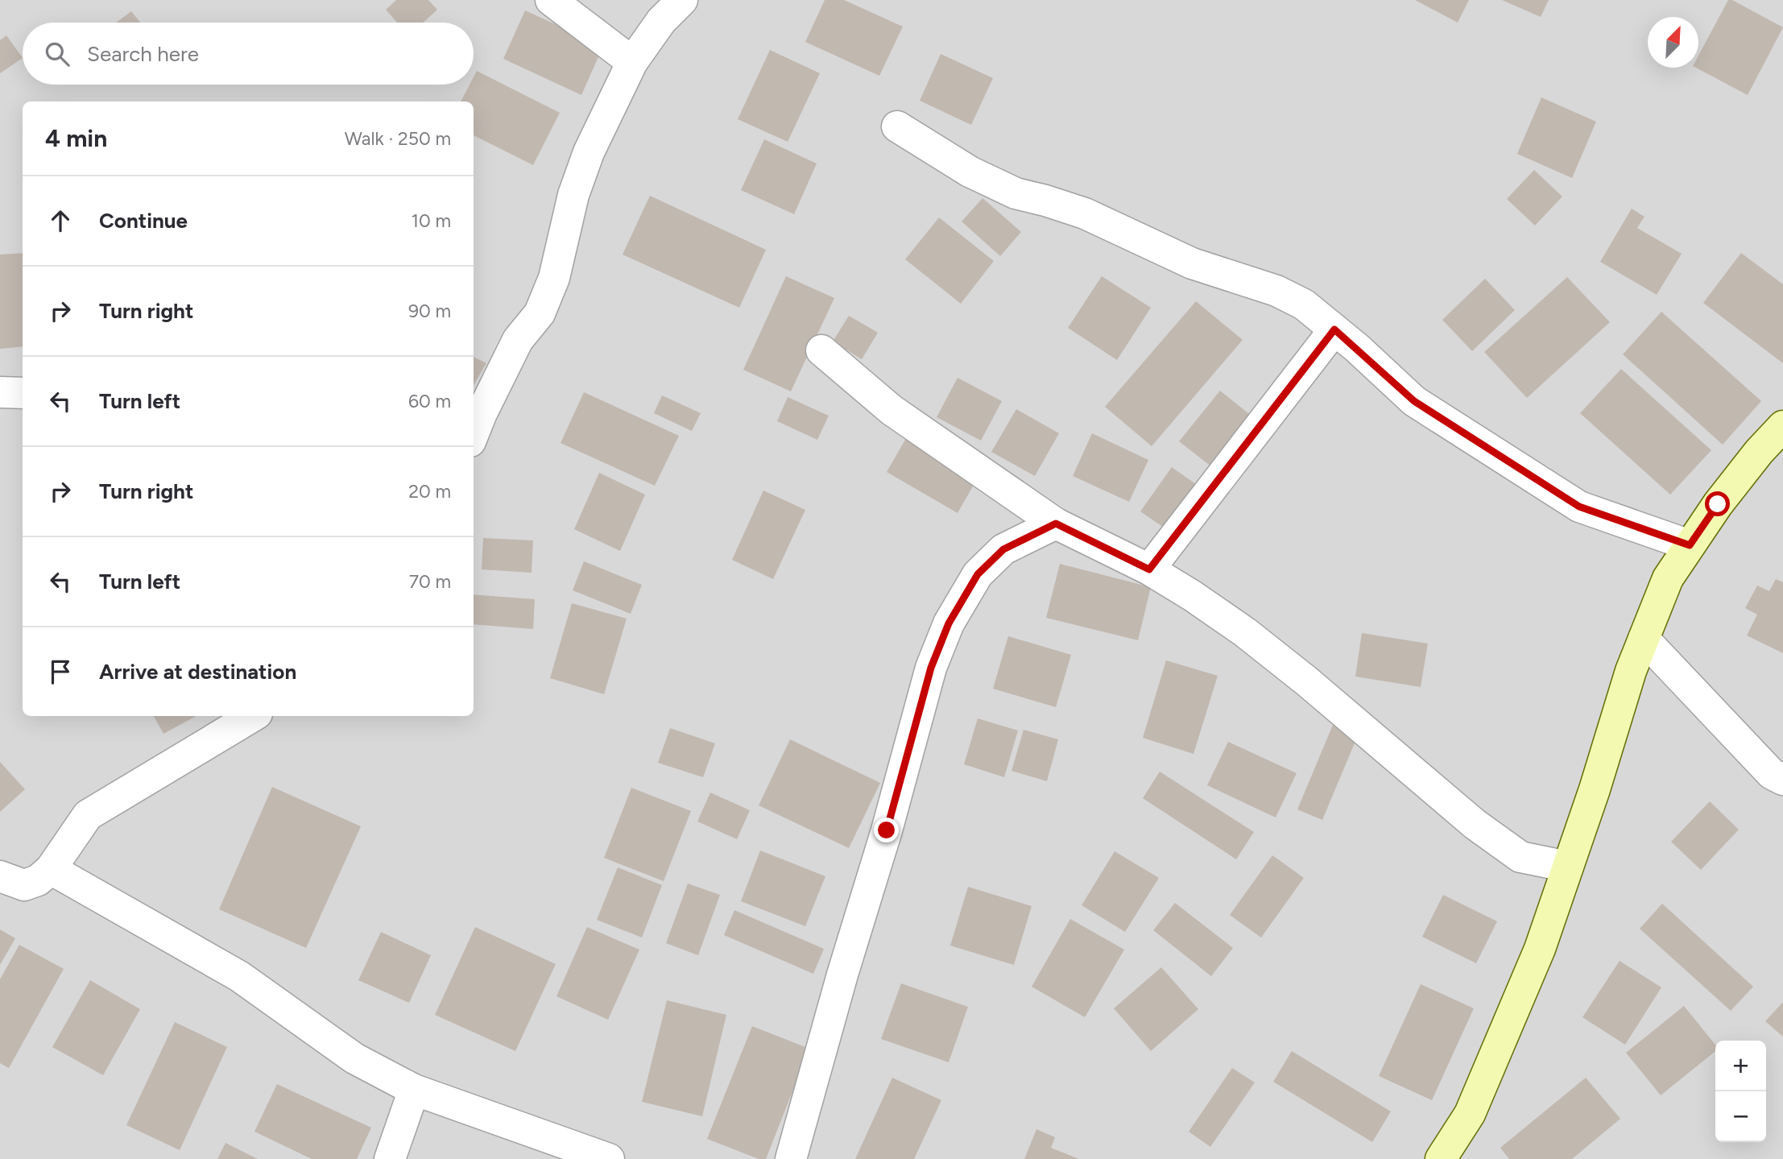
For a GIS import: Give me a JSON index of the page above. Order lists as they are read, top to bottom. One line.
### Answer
{"north":"top right","page":{"search":"Search here","heading":["4 min","Walk · 250 m"],"list":[["Continue","10 m"],["Turn right","90 m"],["Turn left","60 m"],["Turn right","20 m"],["Turn left","70 m"],"Arrive at destination"],"map_buttons":["+","−"]}}
